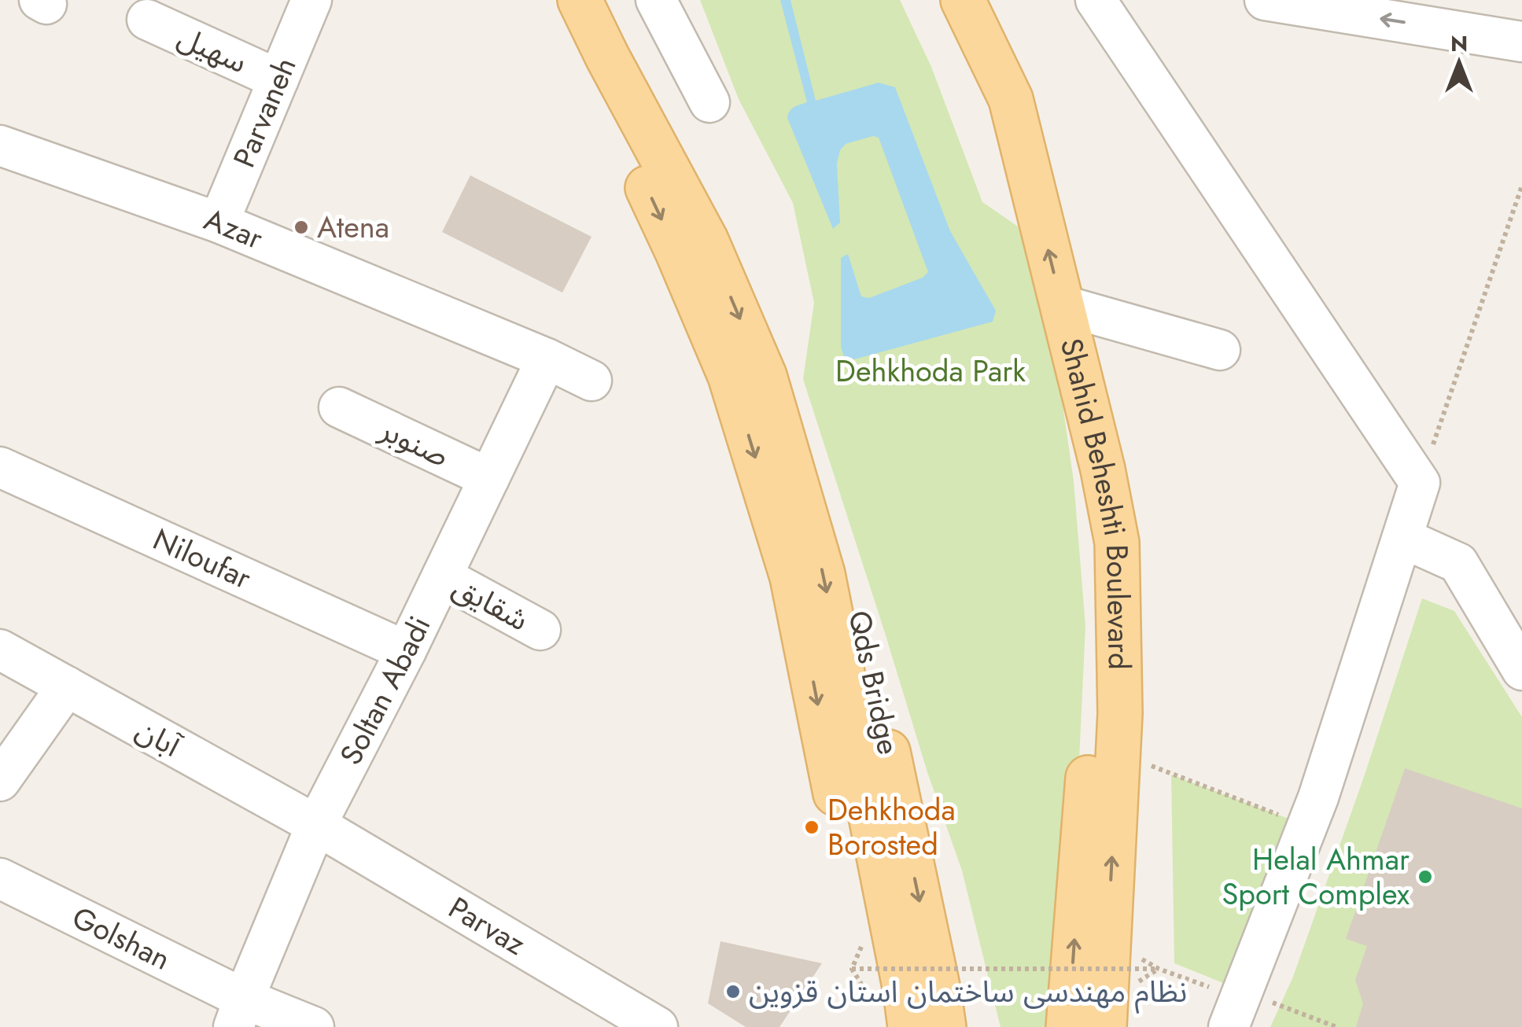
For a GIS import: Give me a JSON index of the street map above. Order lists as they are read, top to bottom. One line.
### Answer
{"streets":{"main road":["Shahid Beheshti Boulevard","Qds Bridge"],"street":["سهیل","Parvaneh","Azar","صنوبر","Niloufar","شقایق","Soltan Abadi","آبان","Parvaz","Golshan"]},"crossings":[["سهیل","Parvaneh"],["Parvaneh","Azar"],["Azar","Soltan Abadi"],["صنوبر","Soltan Abadi"],["Niloufar","Soltan Abadi"],["شقایق","Soltan Abadi"],["Soltan Abadi","آبان"],["Soltan Abadi","Parvaz"],["Soltan Abadi","Golshan"],["آبان","Parvaz"]],"parks":["Dehkhoda Park"],"places":["Atena","Dehkhoda Borosted","Helal Ahmar Sport Complex","نظام مهندسی ساختمان استان قزوین"],"north":"top"}
